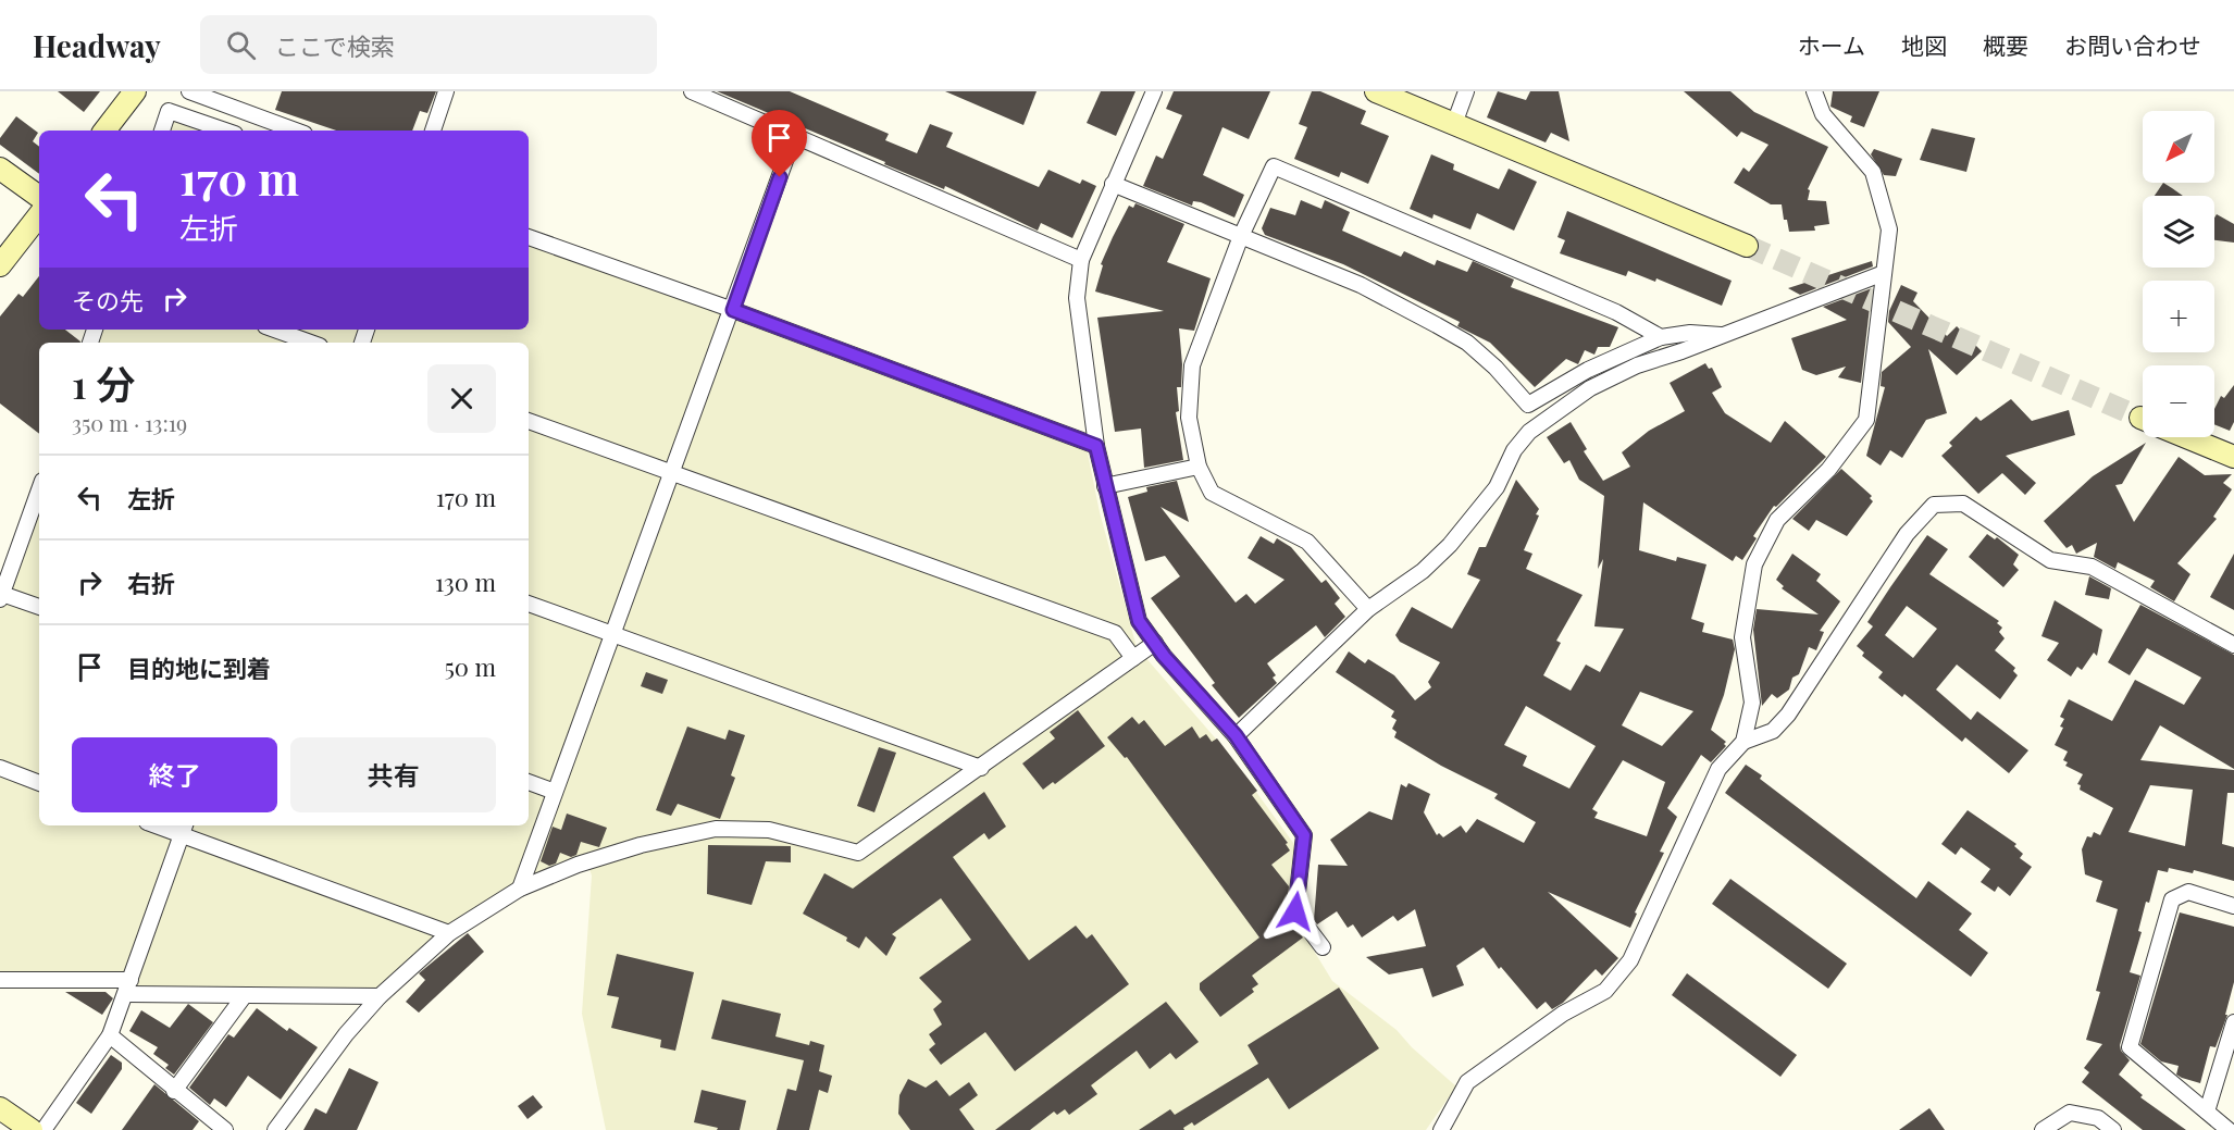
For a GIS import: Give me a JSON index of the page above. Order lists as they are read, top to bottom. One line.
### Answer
{"north":"bottom left","page":{"header":"Headway","search":"ここで検索","nav":["ホーム","地図","概要","お問い合わせ"],"map_buttons":["+","−"],"turn":["170 m","左折"],"then":"その先","heading":["1 分","350 m · 13:19"],"list":[{"name":"左折","value":"170 m"},{"name":"右折","value":"130 m"},{"name":"目的地に到着","value":"50 m"}],"buttons":["終了","共有"]}}
